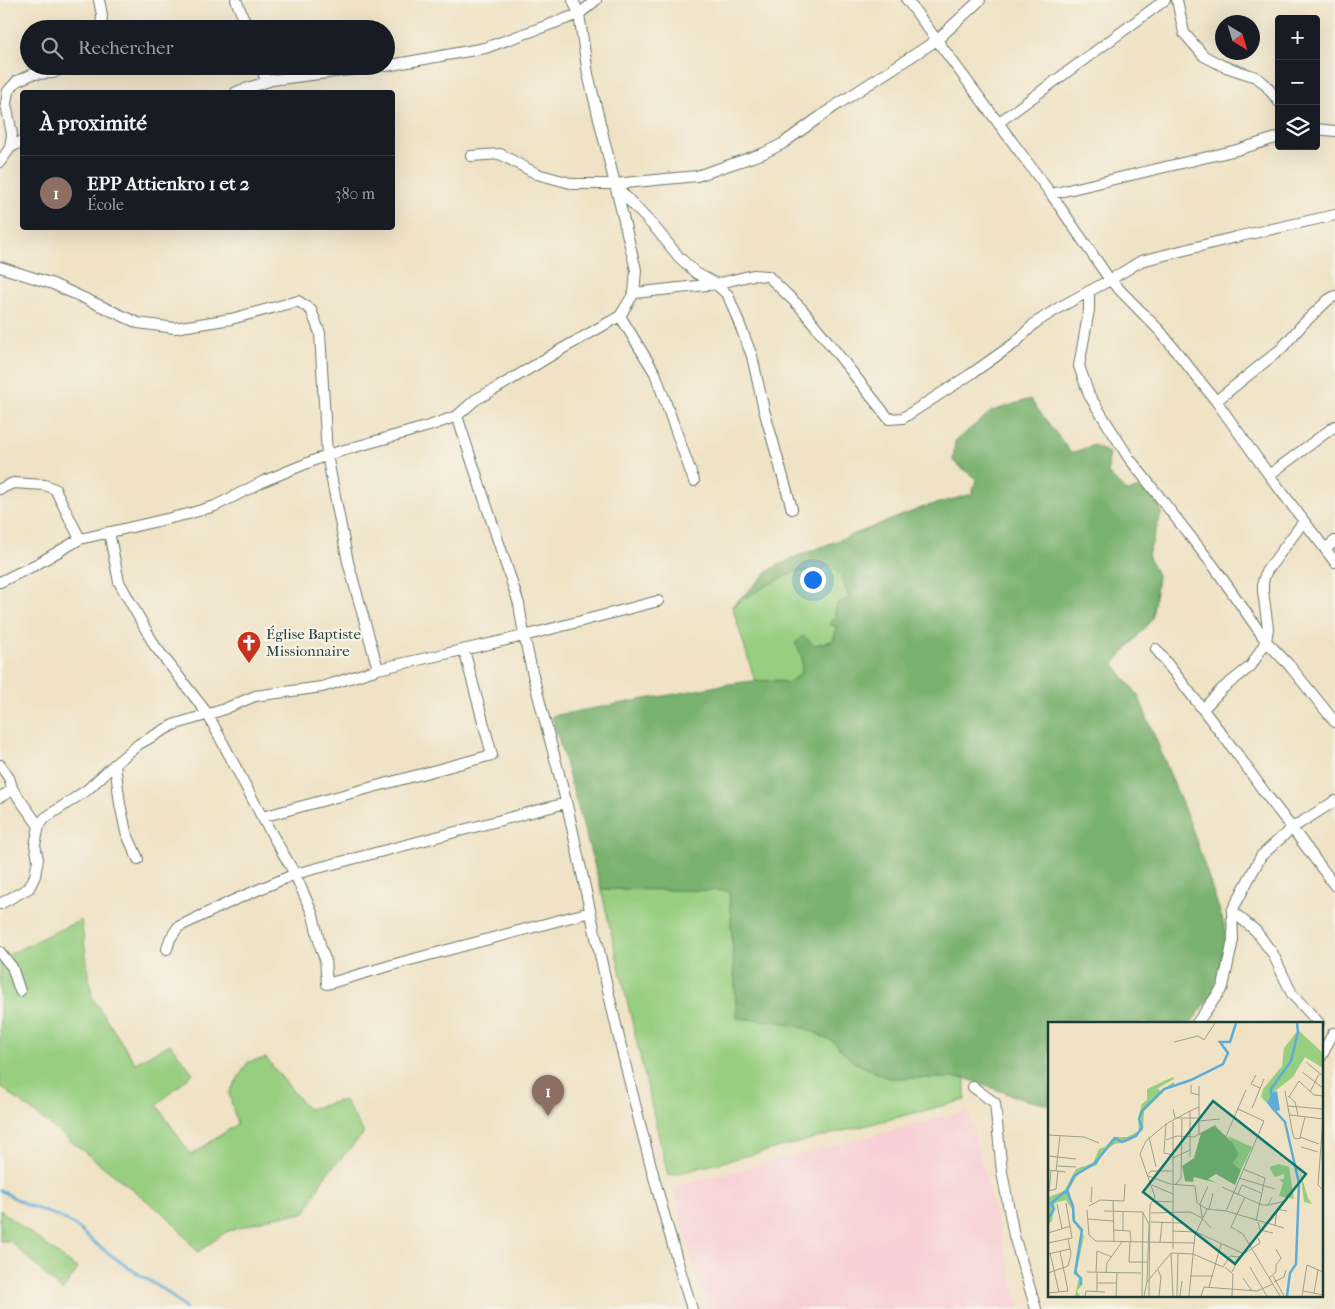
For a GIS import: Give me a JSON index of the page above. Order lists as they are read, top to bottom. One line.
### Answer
{"places":{"church":["Église Baptiste Missionnaire"]},"north":"bottom right","page":{"map_buttons":["+","−"],"search":"Rechercher","heading":"À proximité","list":[{"mark":"1","name":"EPP Attienkro 1 et 2","note":"École","value":"380 m"}],"pins":"1"}}
